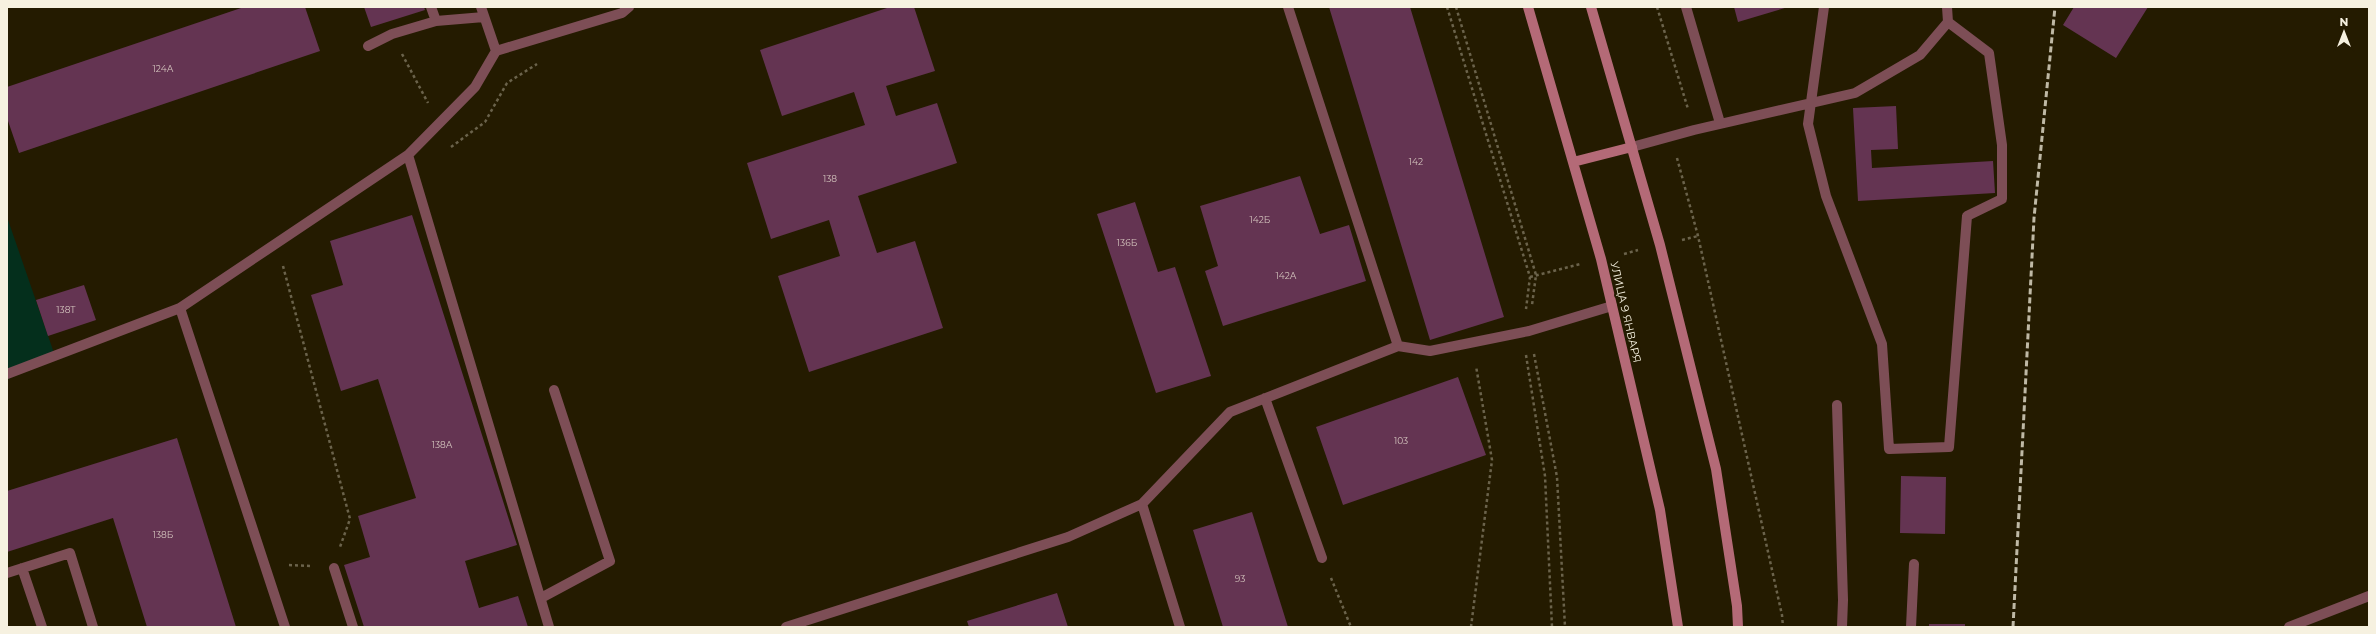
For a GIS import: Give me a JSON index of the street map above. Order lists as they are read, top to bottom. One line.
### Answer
{"streets":{"main road":["УЛИЦА 9 ЯНВАРЯ"]},"house_numbers":["124А","142","138","142Б","136Б","142А","138Т","103","138А","138Б","93"],"north":"top"}
